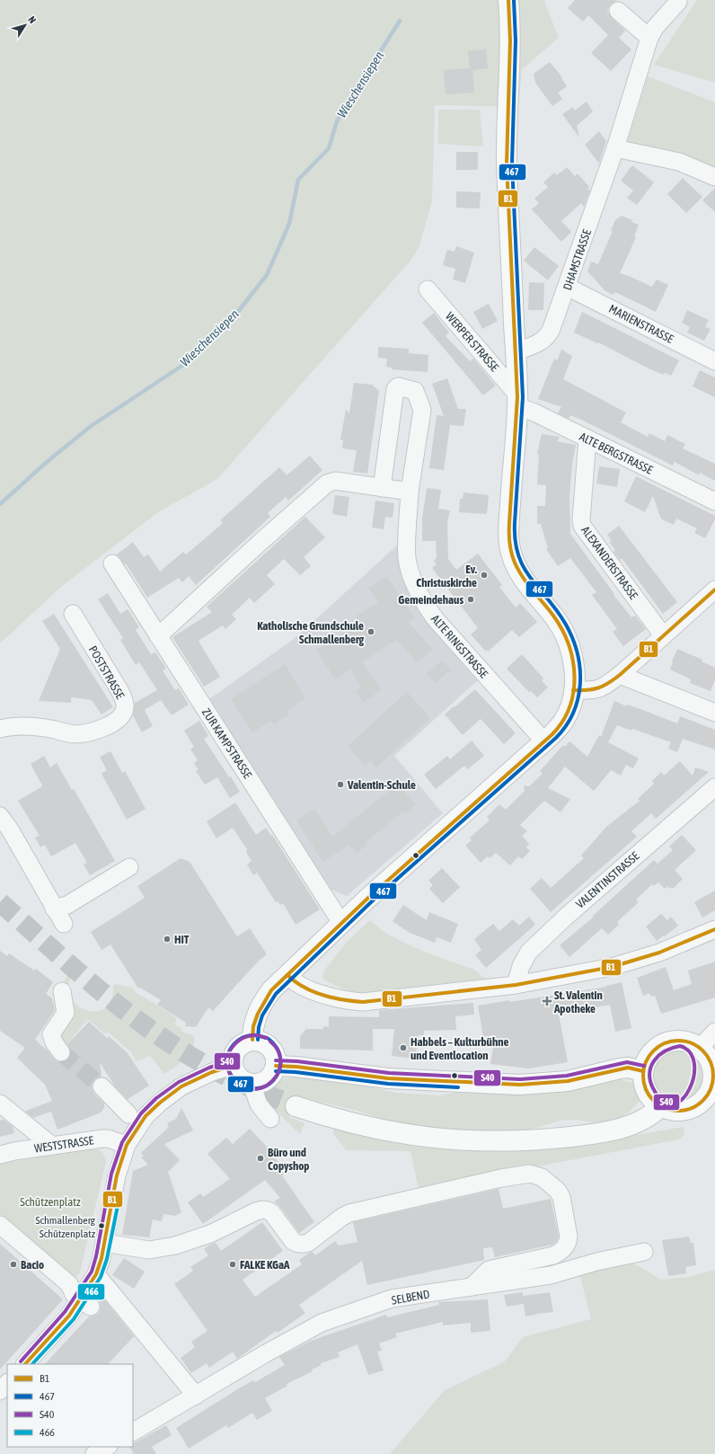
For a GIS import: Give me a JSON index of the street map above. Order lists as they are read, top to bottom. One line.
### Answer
{"streets":{"main road":["WERPER STRASSE"],"street":["DHAMSTRASSE","MARIENSTRASSE","ALTE BERGSTRASSE","ALEXANDERSTRASSE","ALTE RINGSTRASSE","POSTSTRASSE","ZUR KAMPSTRASSE","VALENTINSTRASSE","WESTSTRASSE","SELBEND"]},"crossings":[["DHAMSTRASSE","MARIENSTRASSE"],["DHAMSTRASSE","WERPER STRASSE"],["WERPER STRASSE","ALTE BERGSTRASSE"],["WERPER STRASSE","ALTE RINGSTRASSE"],["WERPER STRASSE","ZUR KAMPSTRASSE"],["ALTE BERGSTRASSE","ALEXANDERSTRASSE"]],"water":["Wieschensiepen"],"parks":["Schützenplatz"],"places":{"other":["Ev. Christuskirche","Gemeindehaus","Katholische Grundschule Schmallenberg","Valentin-Schule","HIT","Habbels – Kulturbühne und Eventlocation","Büro und Copyshop","Schmallenberg Schützenplatz","Bacio","FALKE KGaA"],"health":["St. Valentin Apotheke"]},"lines":["transit line B1","transit line 467","transit line S40","transit line 466"],"legend":["B1","467","S40","466"],"north":"top right"}
